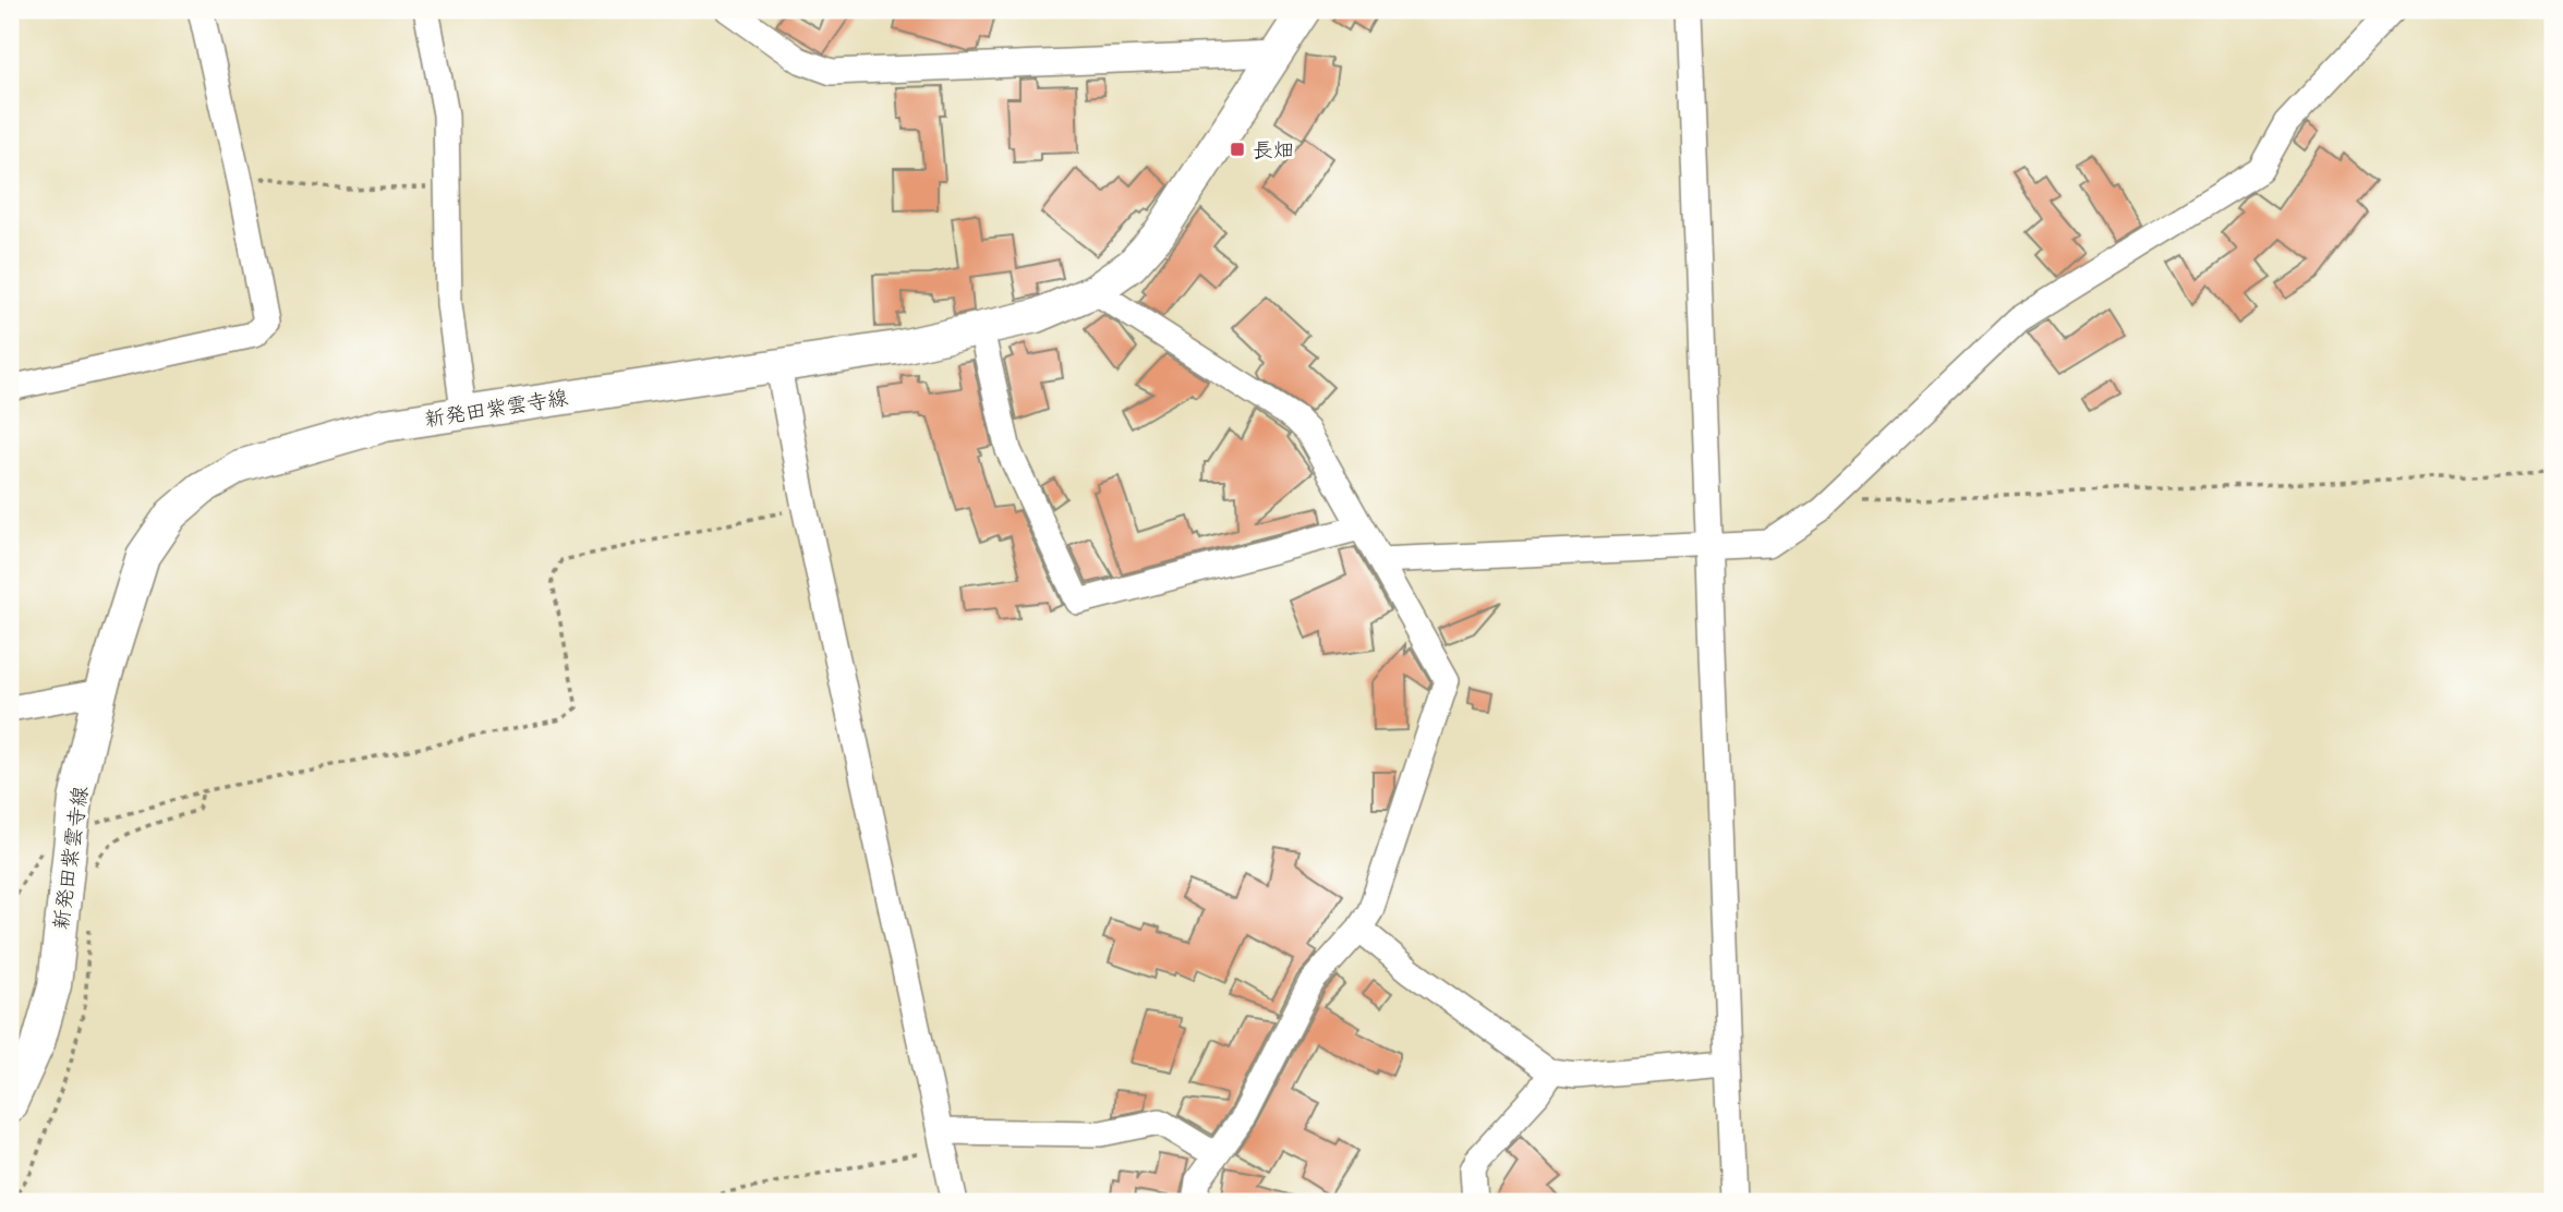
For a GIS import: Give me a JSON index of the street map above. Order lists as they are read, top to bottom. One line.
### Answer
{"streets":{"main road":["新発田紫雲寺線"]},"places":{"transit":["長畑"]}}
